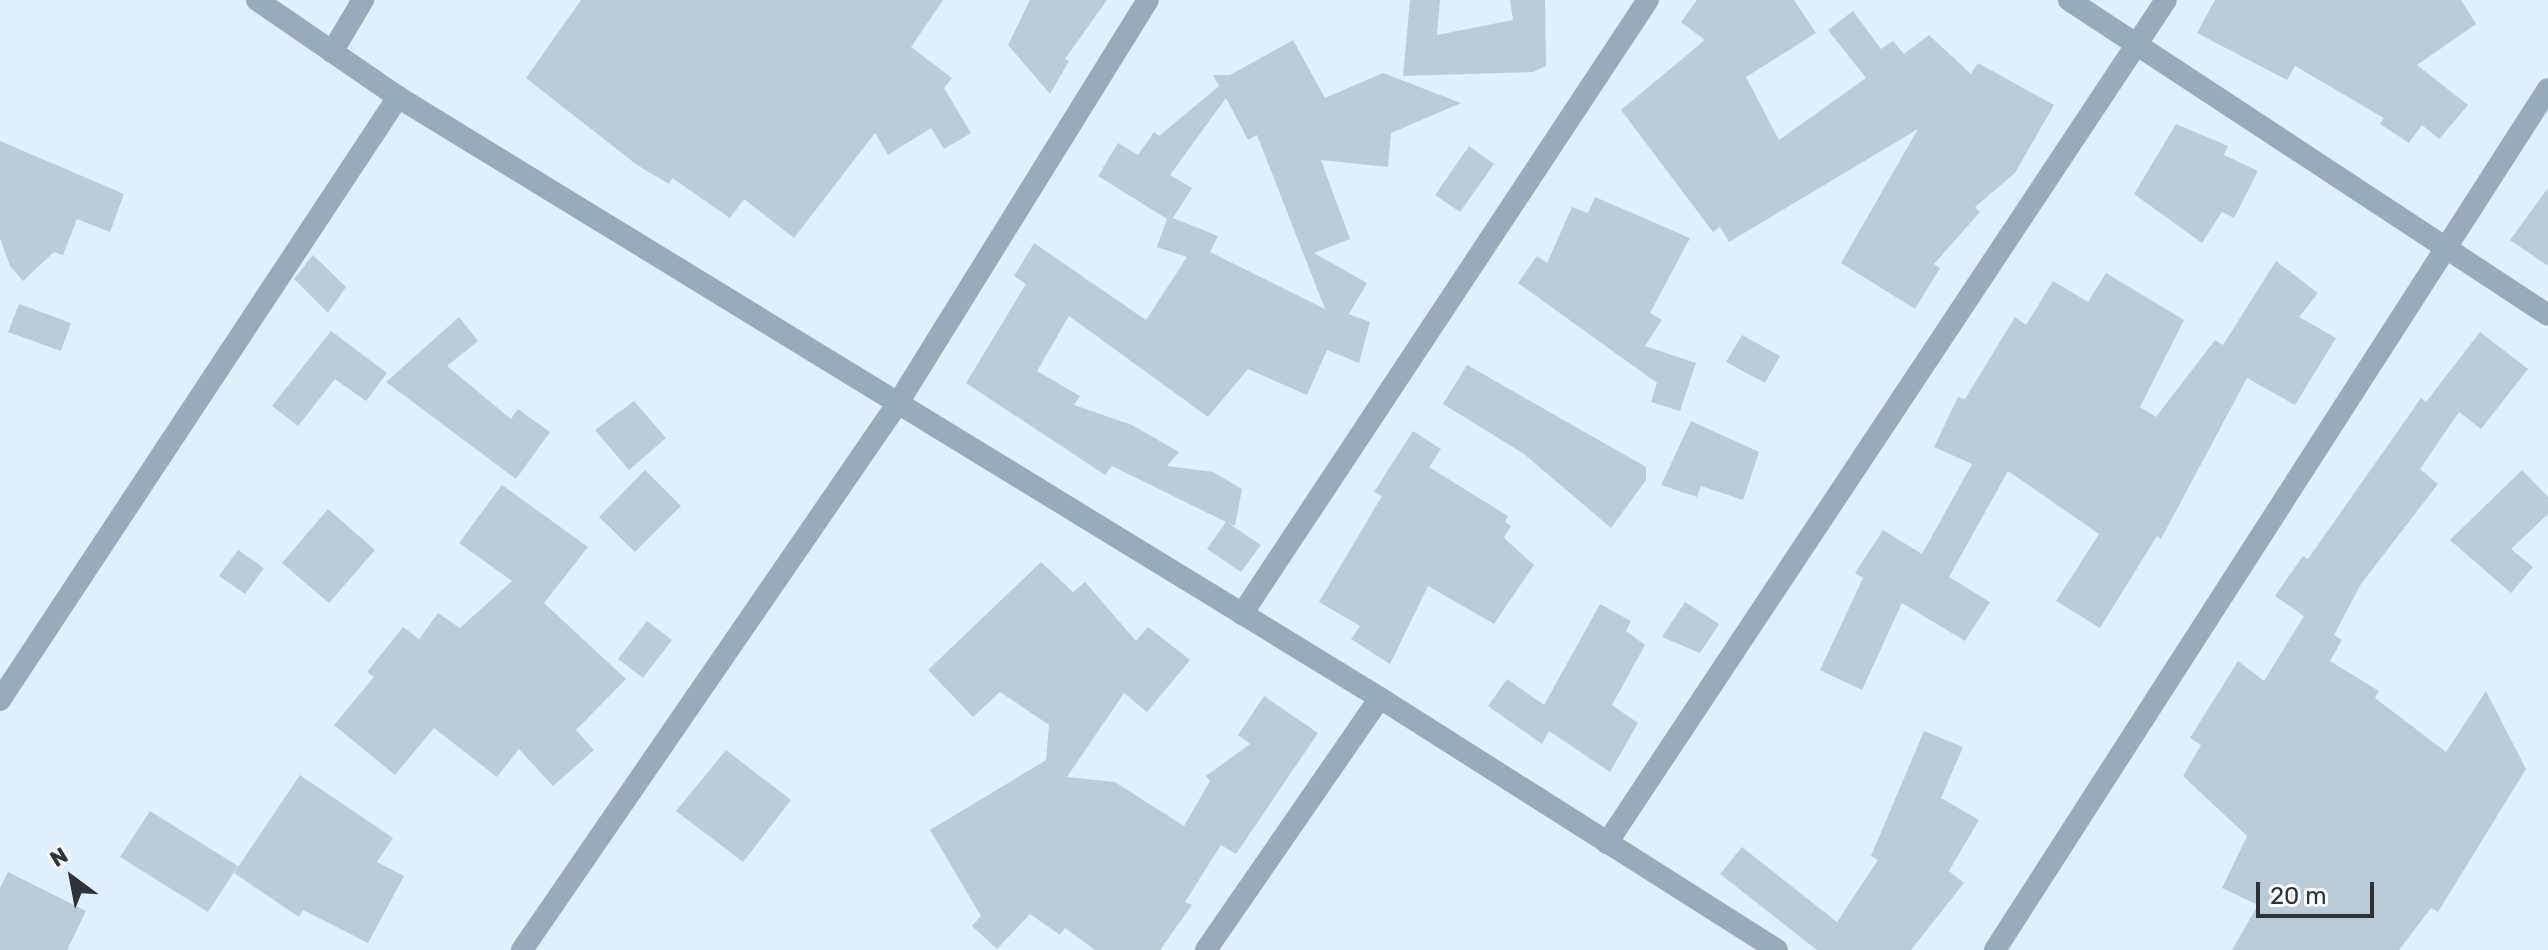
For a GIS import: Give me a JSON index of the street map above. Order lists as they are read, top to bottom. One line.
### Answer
{"scale_bar":"20 m","north":"top left"}
